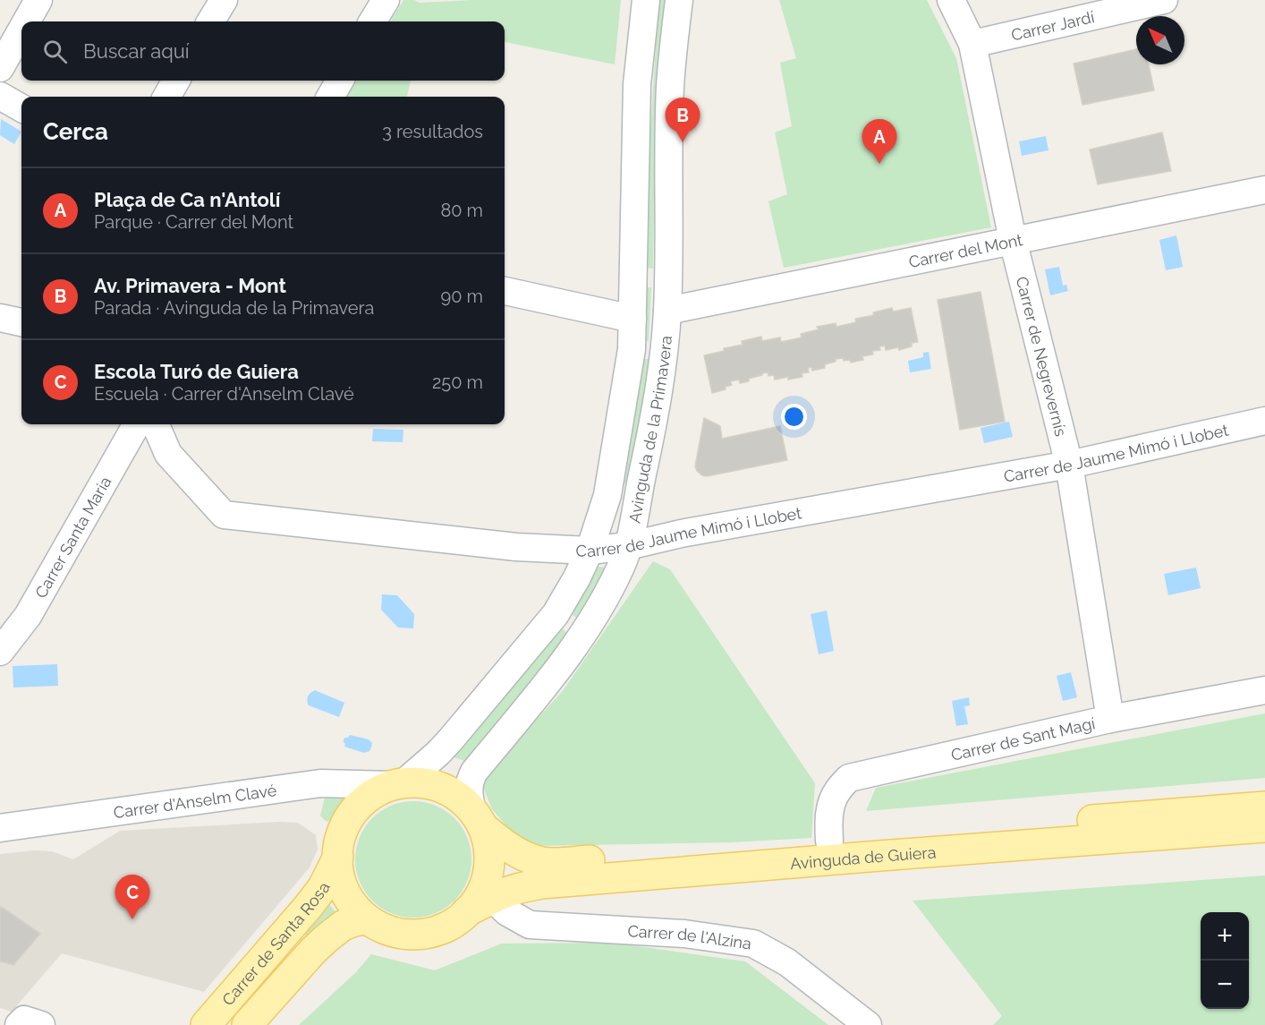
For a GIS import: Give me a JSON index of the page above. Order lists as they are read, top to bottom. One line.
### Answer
{"streets":{"main road":["Avinguda de Guiera","Carrer de Santa Rosa"],"street":["Carrer Jardí","Carrer del Mont","Carrer de Negrevernís","Avinguda de la Primavera","Carrer de Jaume Mimó i Llobet","Carrer Santa Maria","Carrer de Sant Magí","Carrer d'Anselm Clavé","Carrer de l'Alzina"]},"crossings":[["Carrer Jardí","Carrer de Negrevernís"],["Carrer del Mont","Carrer de Negrevernís"],["Carrer del Mont","Avinguda de la Primavera"],["Carrer de Negrevernís","Carrer de Jaume Mimó i Llobet"],["Carrer de Negrevernís","Carrer de Sant Magí"],["Avinguda de la Primavera","Carrer de Jaume Mimó i Llobet"],["Avinguda de la Primavera","Carrer d'Anselm Clavé"],["Avinguda de la Primavera","Avinguda de Guiera"],["Avinguda de la Primavera","Carrer de Santa Rosa"],["Carrer de Sant Magí","Avinguda de Guiera"],["Carrer d'Anselm Clavé","Avinguda de Guiera"],["Carrer d'Anselm Clavé","Carrer de Santa Rosa"],["Avinguda de Guiera","Carrer de l'Alzina"],["Avinguda de Guiera","Carrer de Santa Rosa"]],"north":"top left","page":{"search":"Buscar aquí","heading":["Cerca","3 resultados"],"pins":["B","A","C"],"list":[{"mark":"A","name":"Plaça de Ca n'Antolí","note":"Parque · Carrer del Mont","value":"80 m"},{"mark":"B","name":"Av. Primavera - Mont","note":"Parada · Avinguda de la Primavera","value":"90 m"},{"mark":"C","name":"Escola Turó de Guiera","note":"Escuela · Carrer d'Anselm Clavé","value":"250 m"}],"map_buttons":["+","−"]}}
